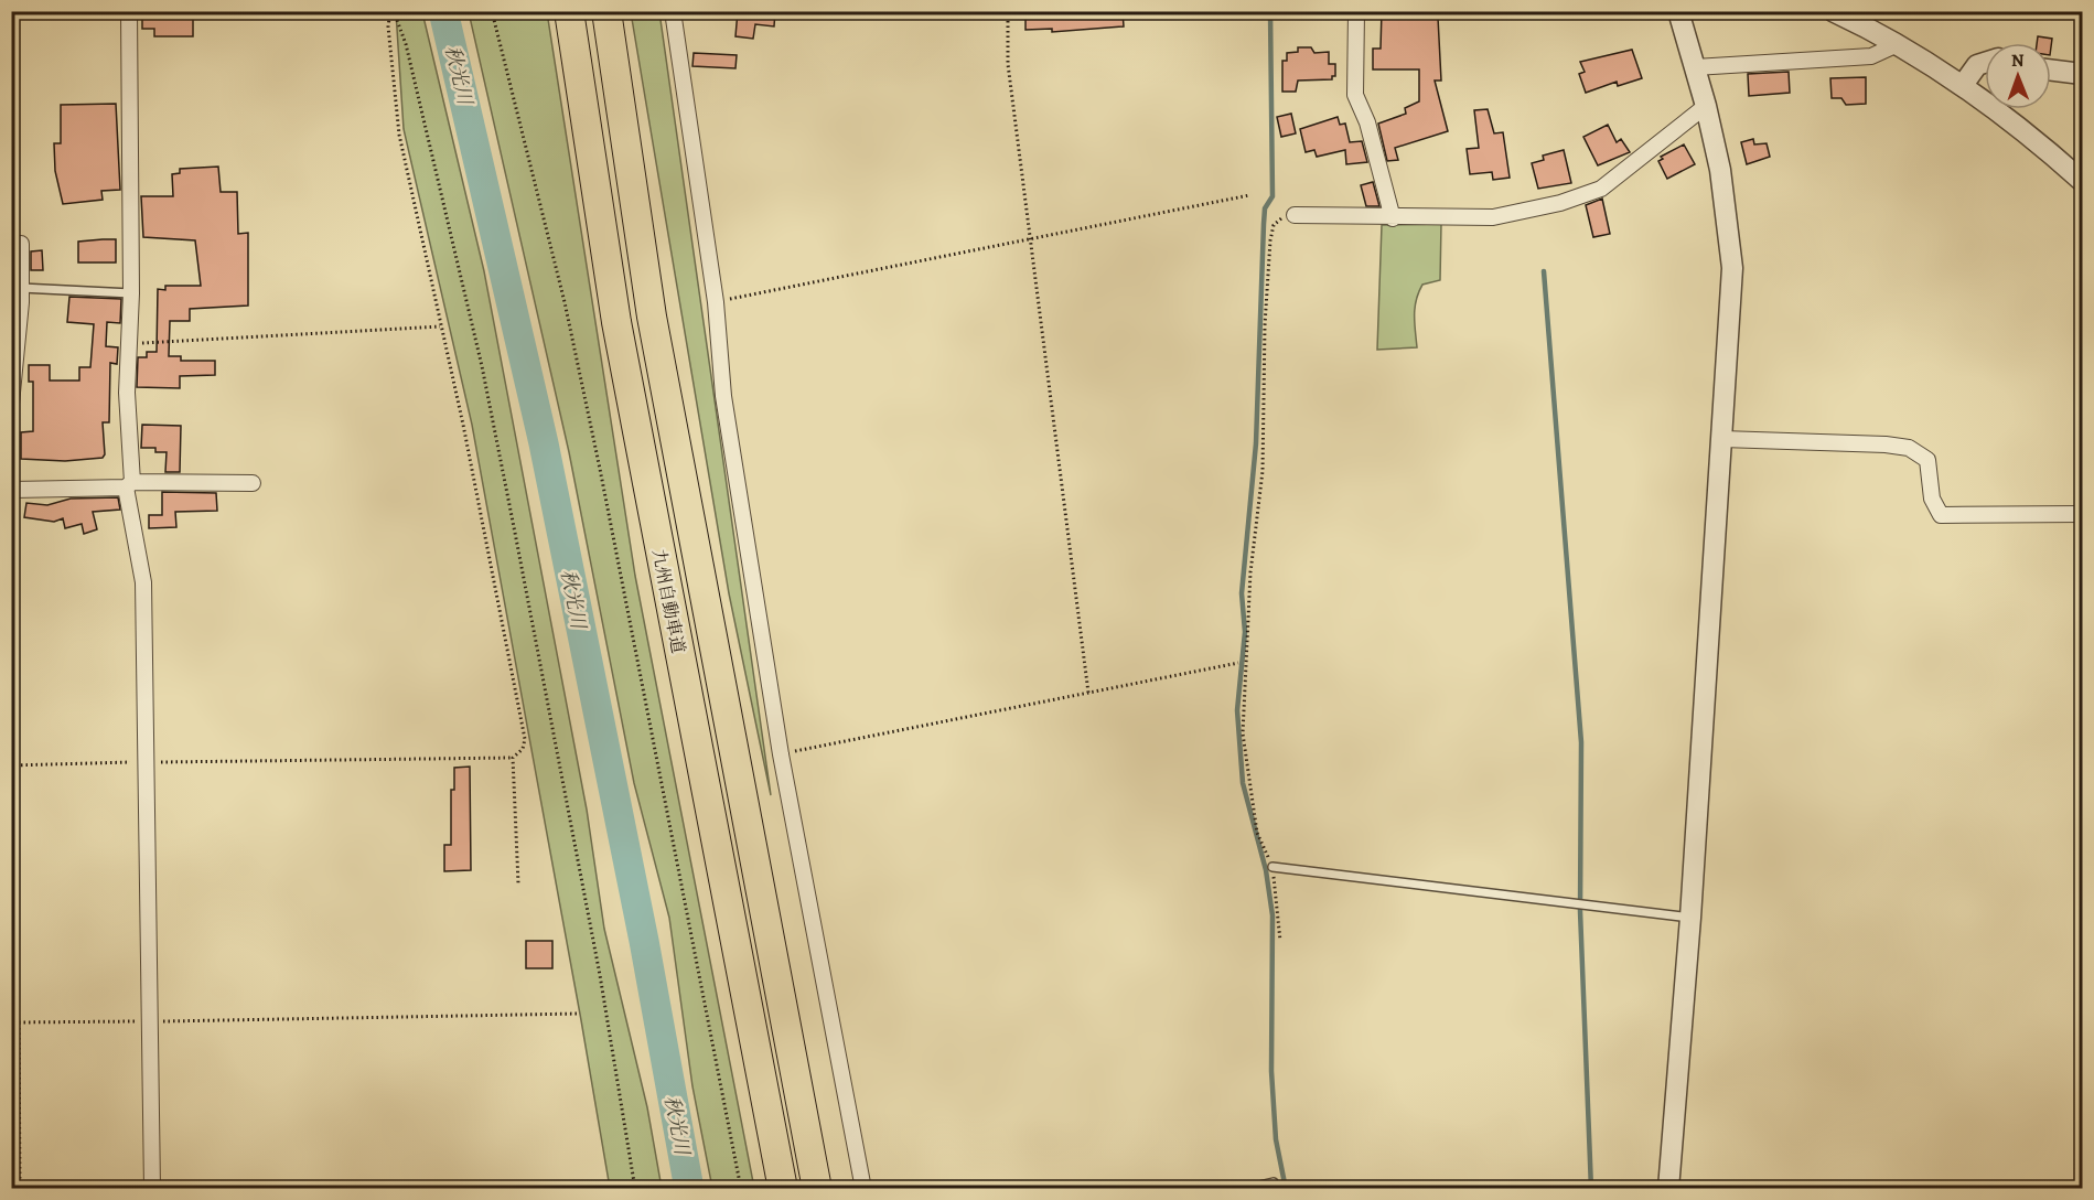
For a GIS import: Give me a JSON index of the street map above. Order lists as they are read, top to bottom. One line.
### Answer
{"streets":{"highway":["九州自動車道"]},"water":["秋光川"],"north":"top"}
